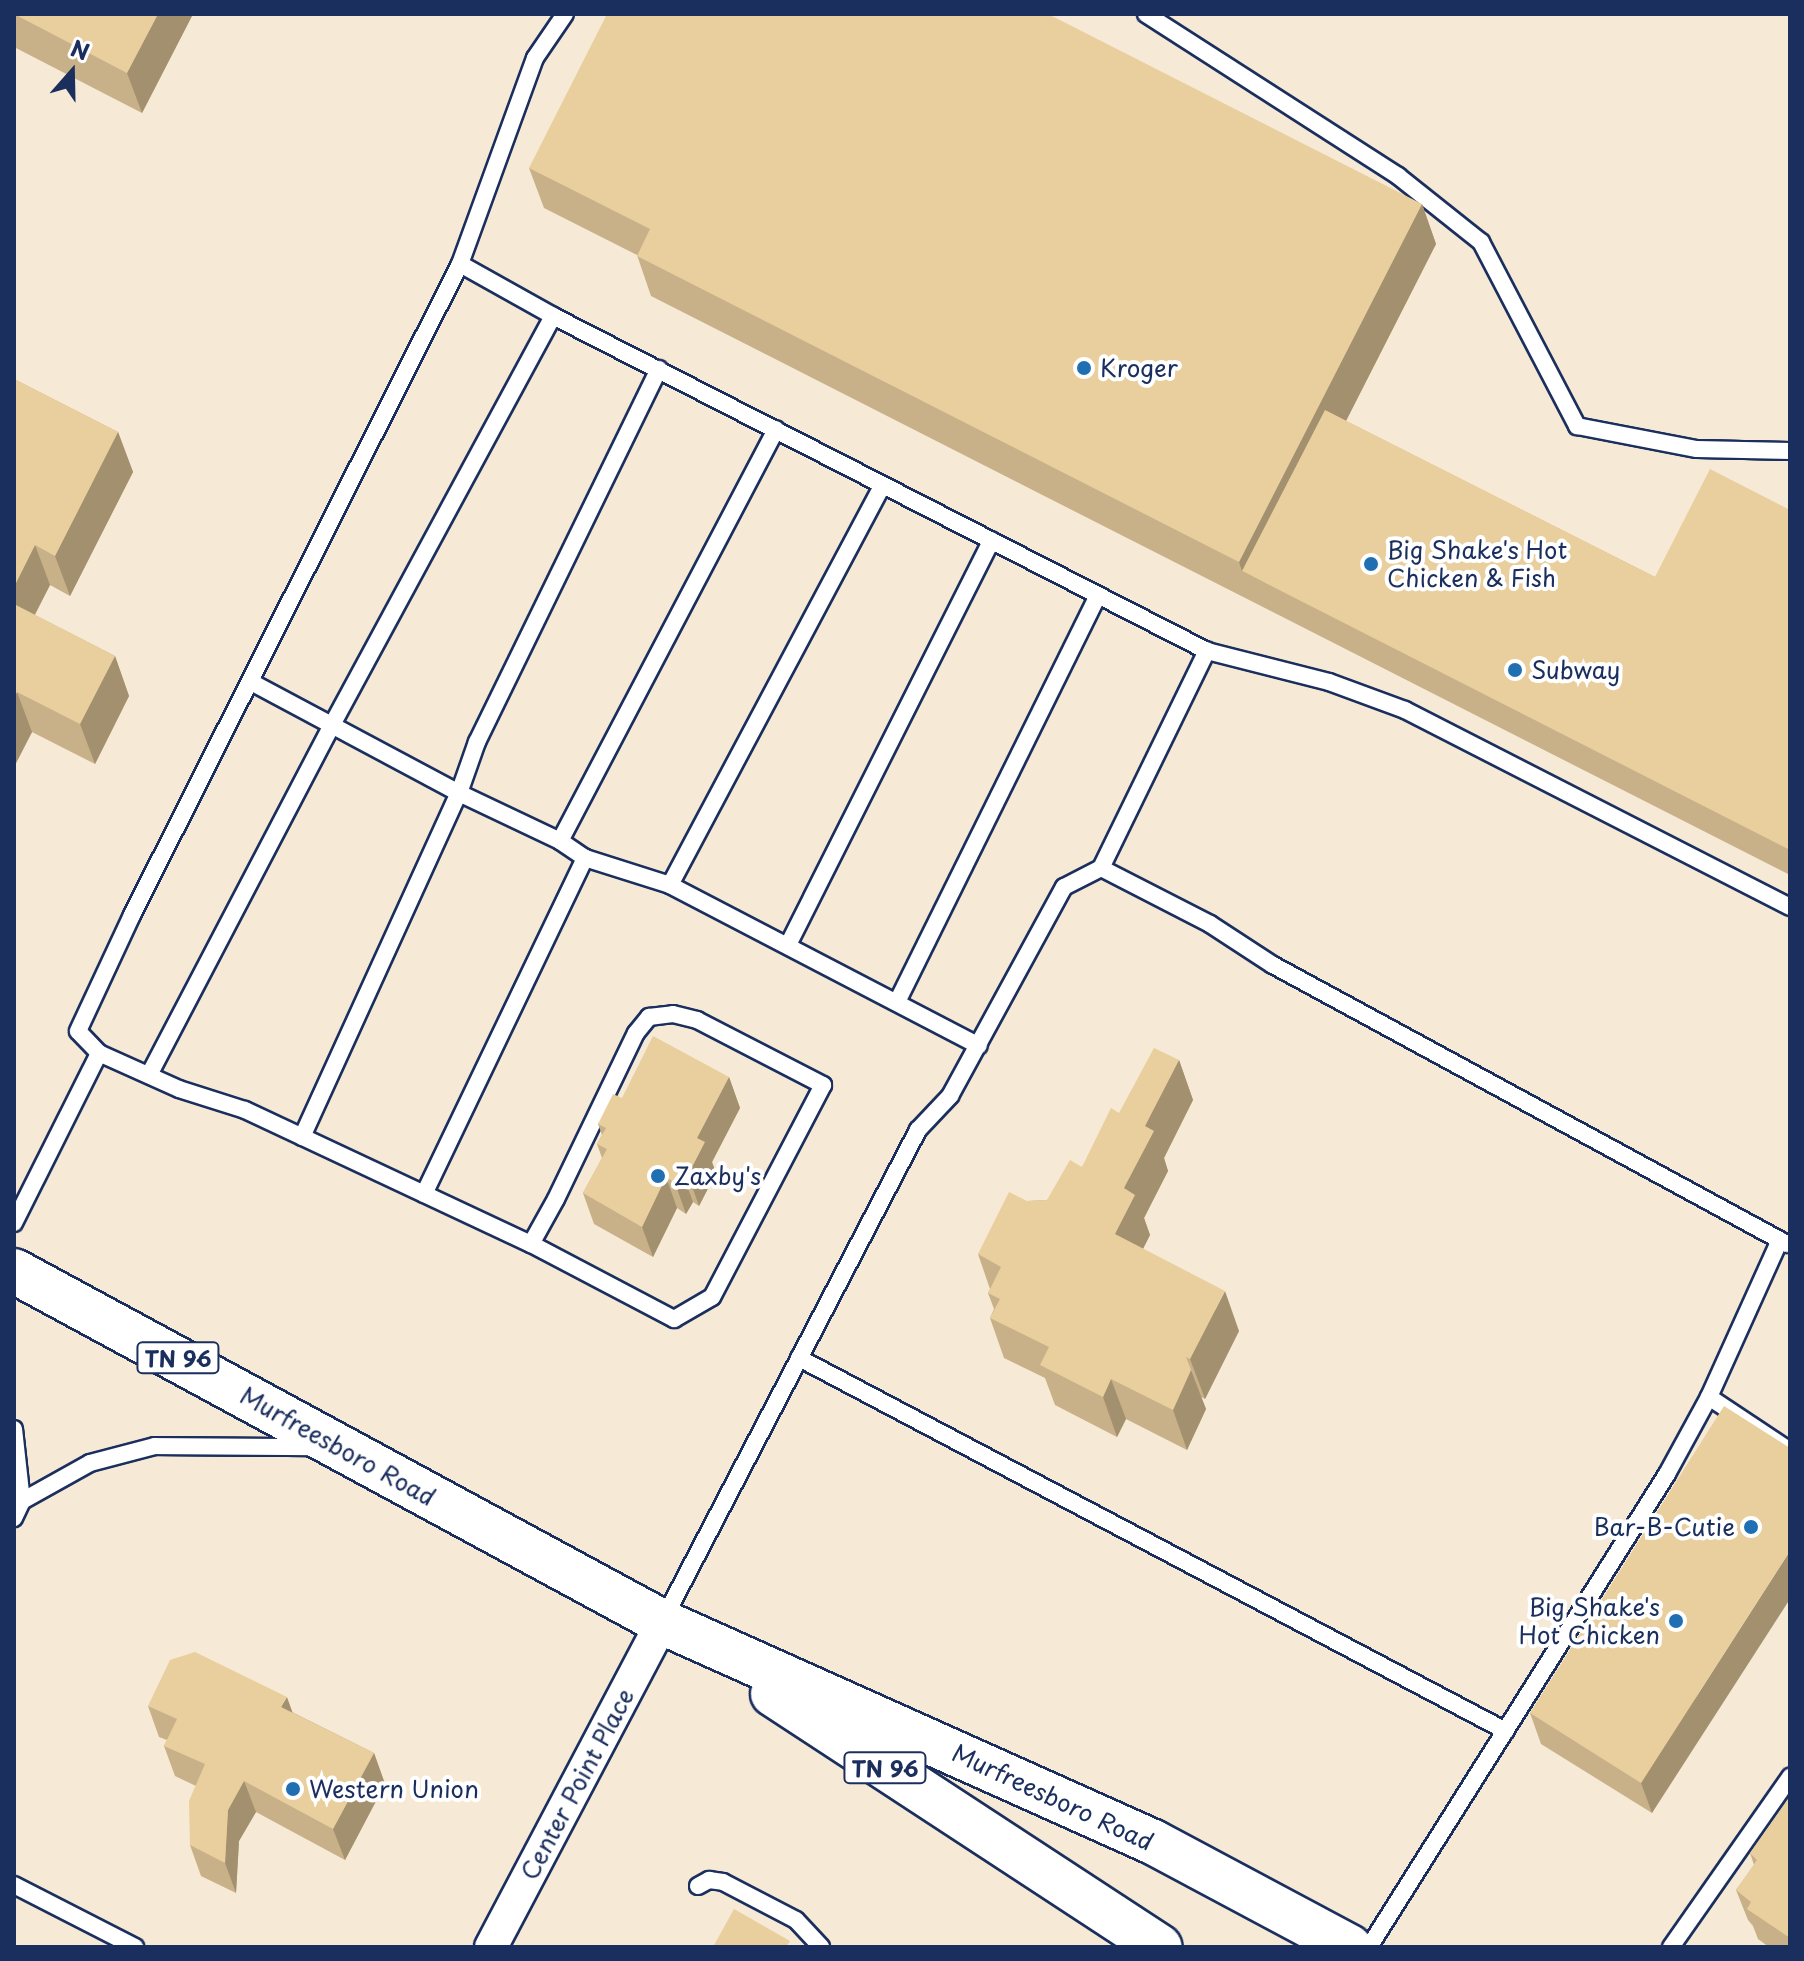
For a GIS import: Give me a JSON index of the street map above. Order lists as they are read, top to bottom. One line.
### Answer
{"streets":{"highway":["TN 96","Murfreesboro Road"],"street":["Center Point Place"]},"crossings":[["Murfreesboro Road","Center Point Place"]],"places":["Kroger","Big Shake's Hot Chicken & Fish","Subway","Zaxby's","Bar-B-Cutie","Big Shake's Hot Chicken","Western Union"],"north":"top"}
